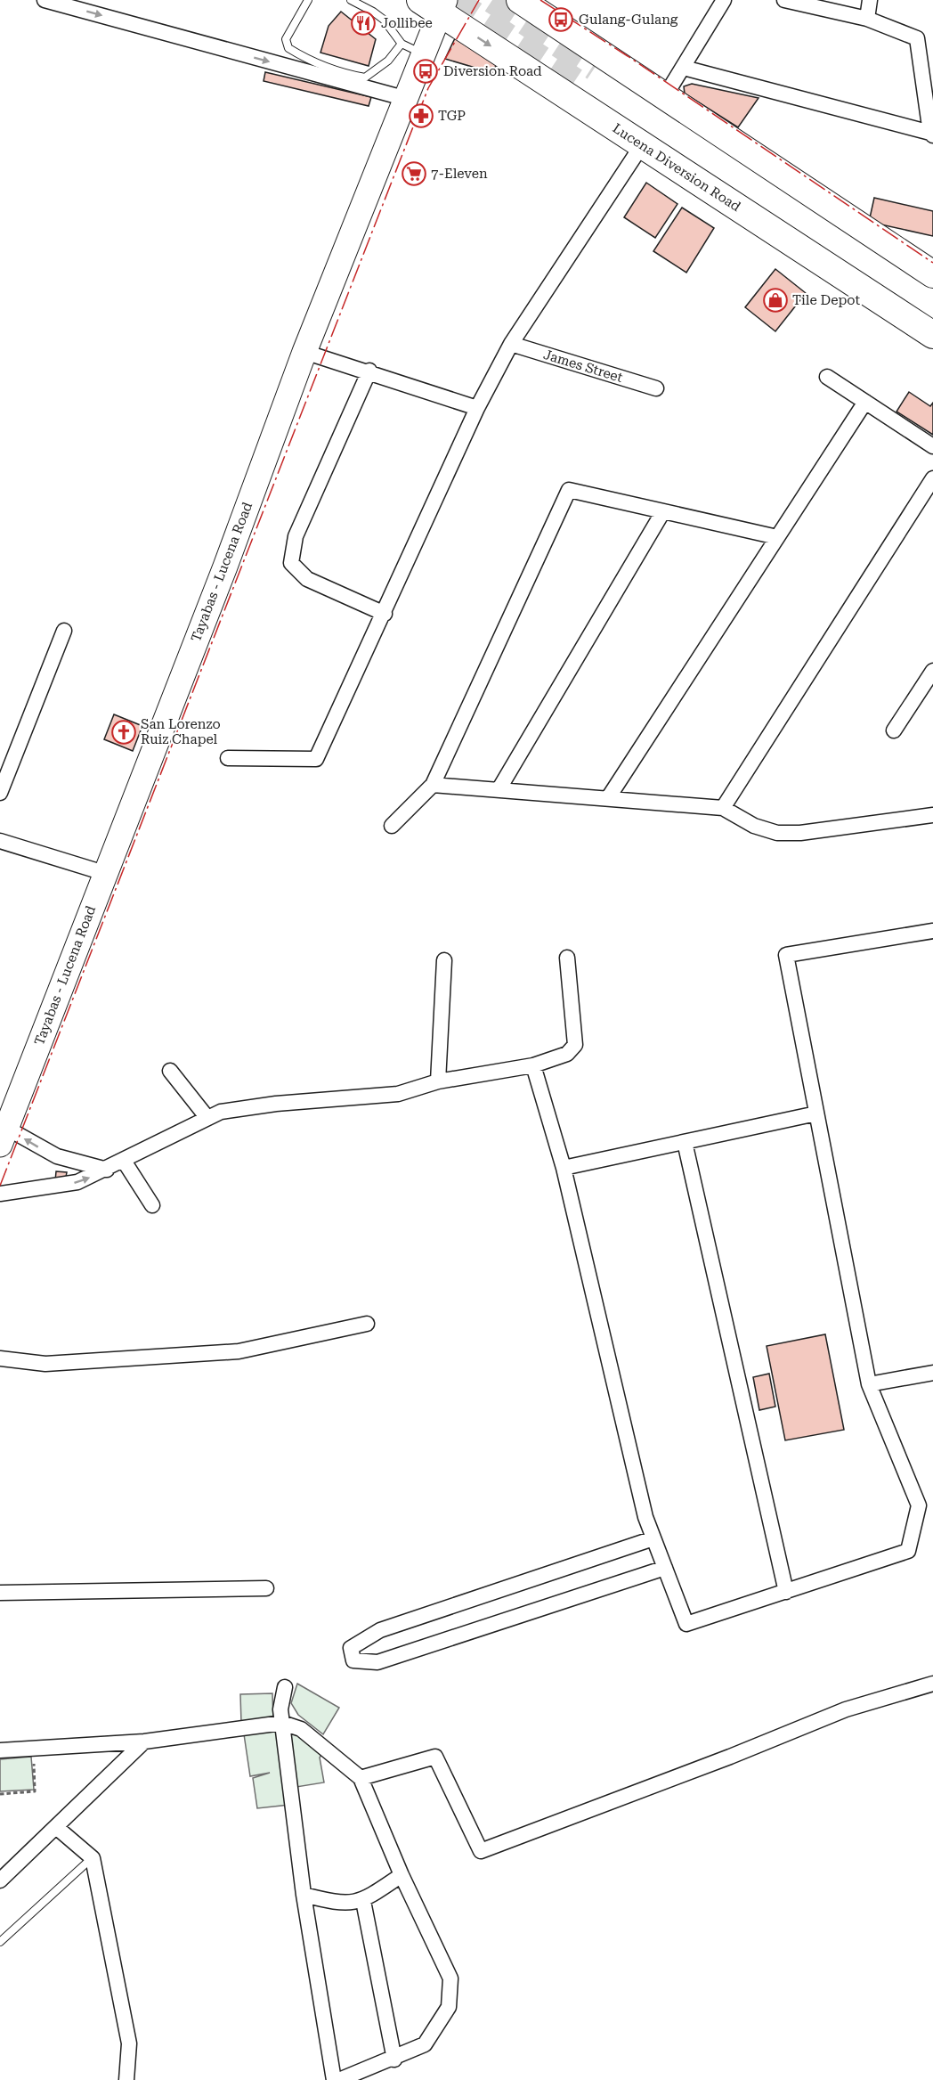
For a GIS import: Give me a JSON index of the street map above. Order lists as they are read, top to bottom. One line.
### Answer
{"streets":{"highway":["Lucena Diversion Road"],"main road":["Tayabas - Lucena Road"],"street":["James Street"]},"crossings":[["Lucena Diversion Road","Tayabas - Lucena Road"]],"places":{"bus stop":["Gulang-Gulang","Diversion Road"],"restaurant":["Jollibee"],"pharmacy":["TGP"],"supermarket":["7-Eleven"],"shop":["Tile Depot"],"church":["San Lorenzo Ruiz Chapel"]}}
